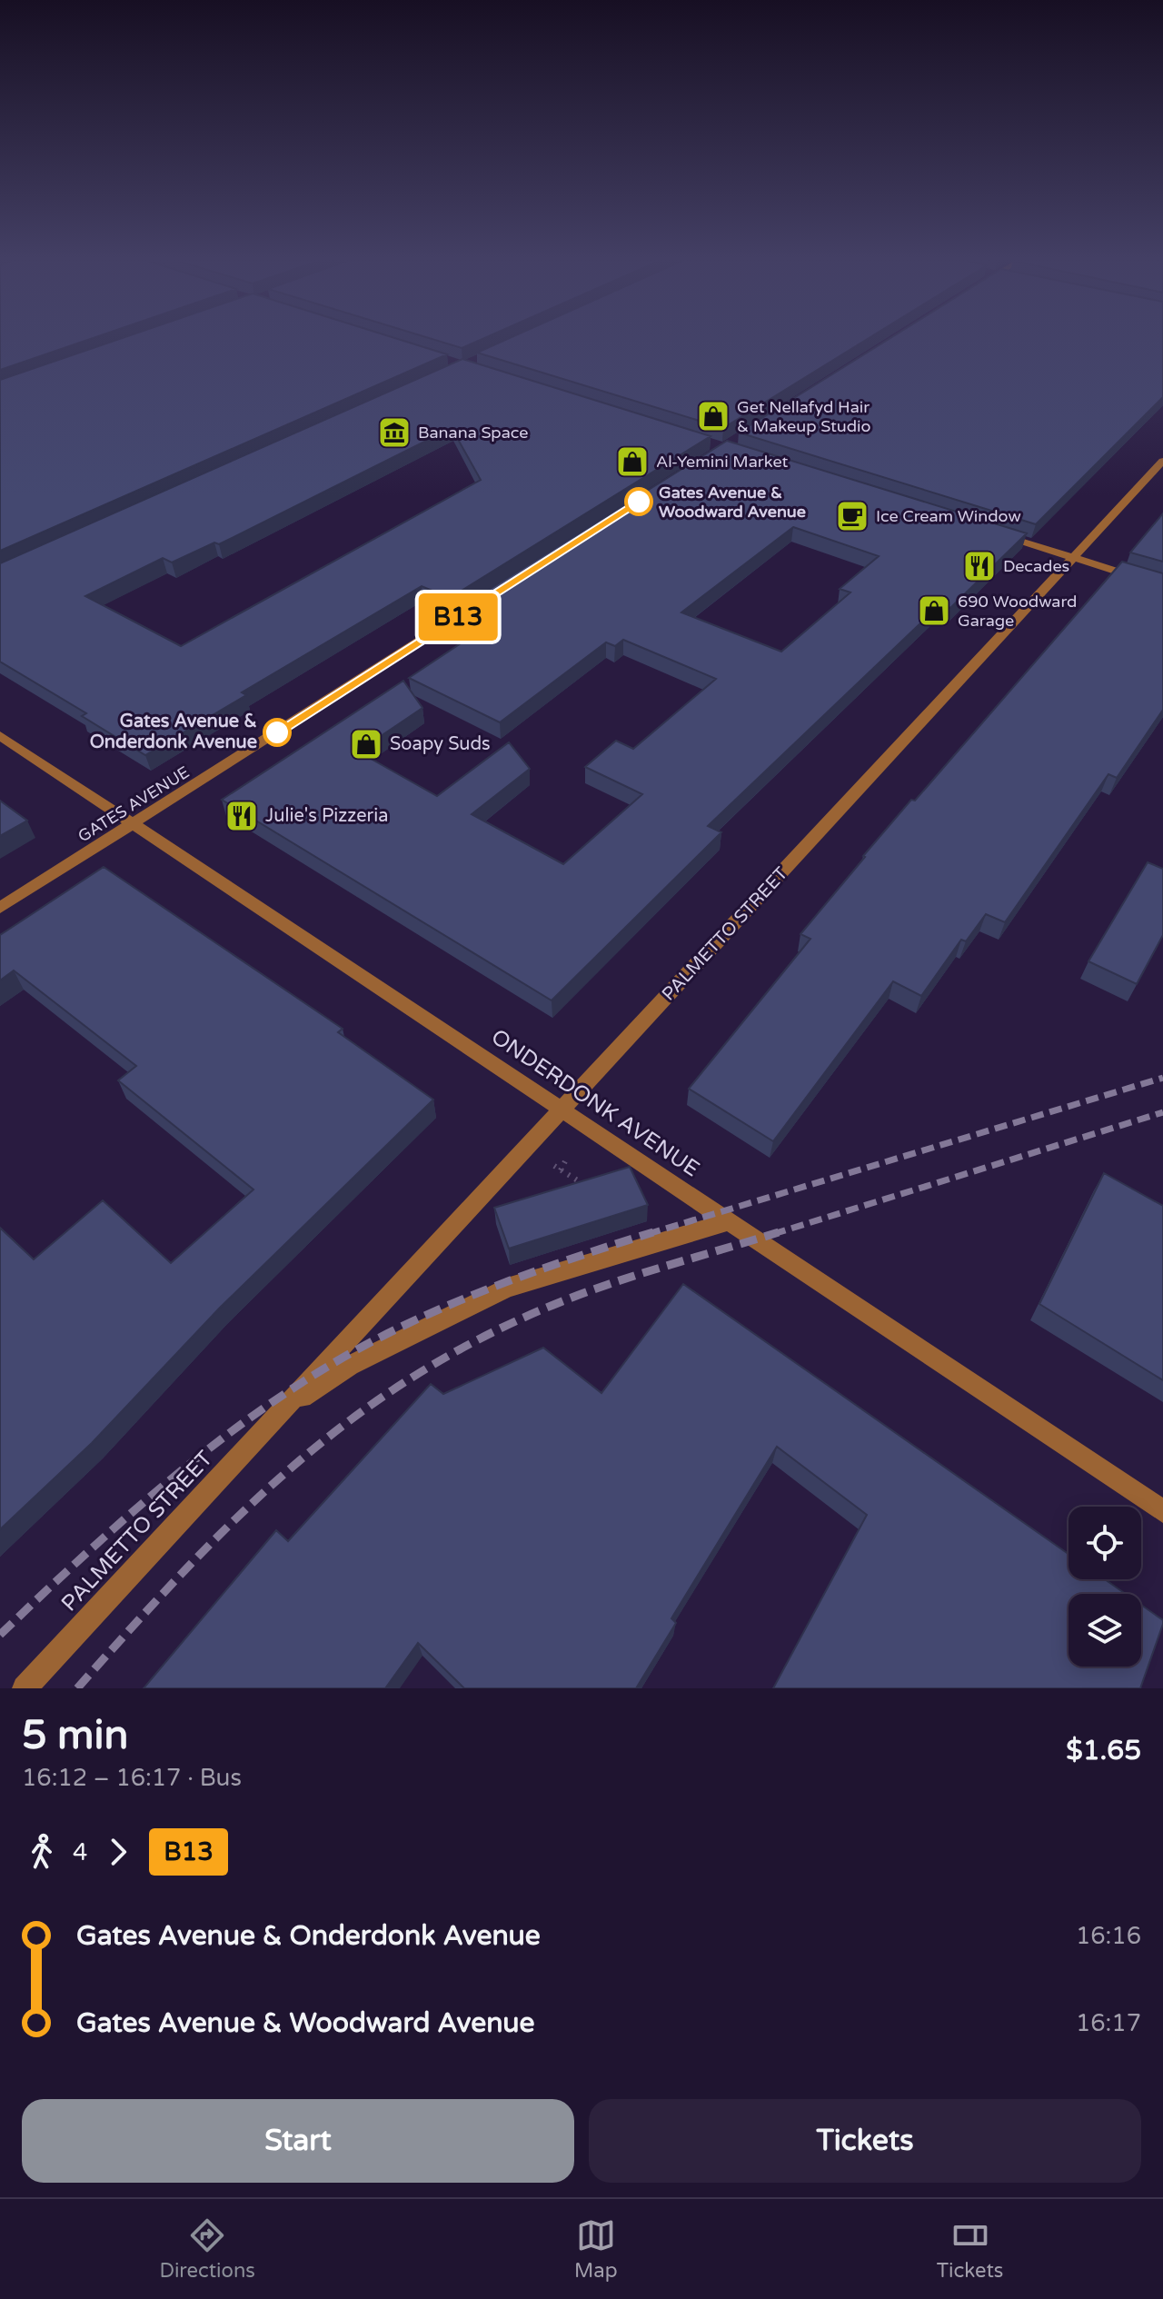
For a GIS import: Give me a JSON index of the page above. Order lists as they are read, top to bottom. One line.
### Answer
{"streets":{"street":["GATES AVENUE","PALMETTO STREET","ONDERDONK AVENUE"]},"crossings":[["GATES AVENUE","ONDERDONK AVENUE"],["PALMETTO STREET","ONDERDONK AVENUE"]],"places":{"shop":["Get Nellafyd Hair & Makeup Studio","Al-Yemini Market","690 Woodward Garage","Soapy Suds"],"museum":["Banana Space"],"other":["Gates Avenue & Woodward Avenue","Gates Avenue & Onderdonk Avenue"],"cafe":["Ice Cream Window"],"restaurant":["Decades","Julie's Pizzeria"]},"lines":["bus line B13"],"page":{"on_map":"B13","heading":["5 min","16:12 – 16:17 · Bus","$1.65"],"legs":["4","B13"],"list":[{"name":"Gates Avenue & Onderdonk Avenue","value":"16:16"},{"name":"Gates Avenue & Woodward Avenue","value":"16:17"}],"buttons":["Start","Tickets"],"tabs":["Directions","Map","Tickets"]}}
